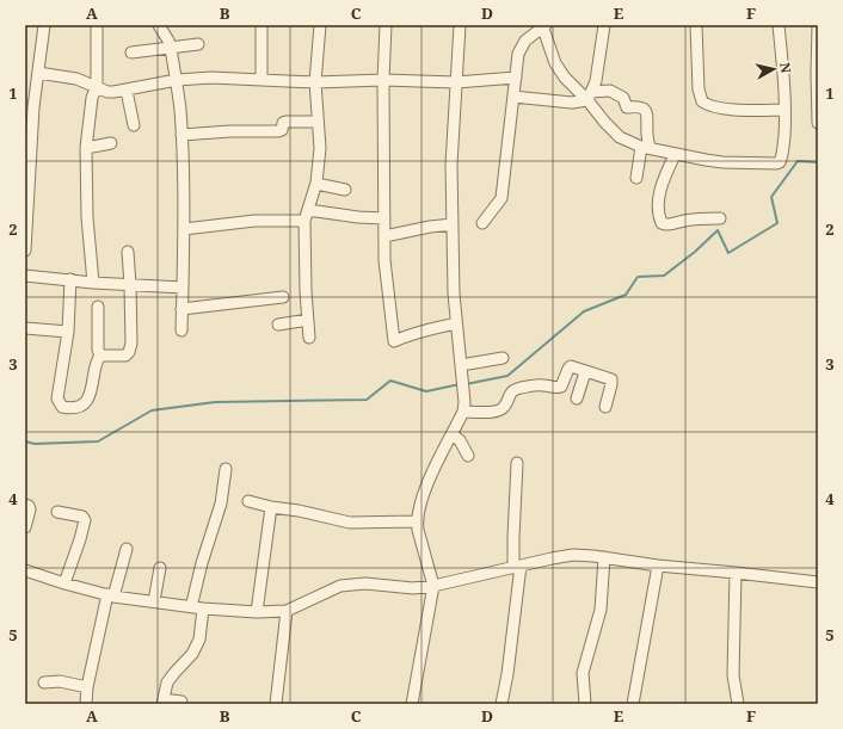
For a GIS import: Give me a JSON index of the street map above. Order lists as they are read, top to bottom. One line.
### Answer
{"north":"right","grid":{"columns":["A","B","C","D","E","F"],"rows":["1","2","3","4","5"]}}
